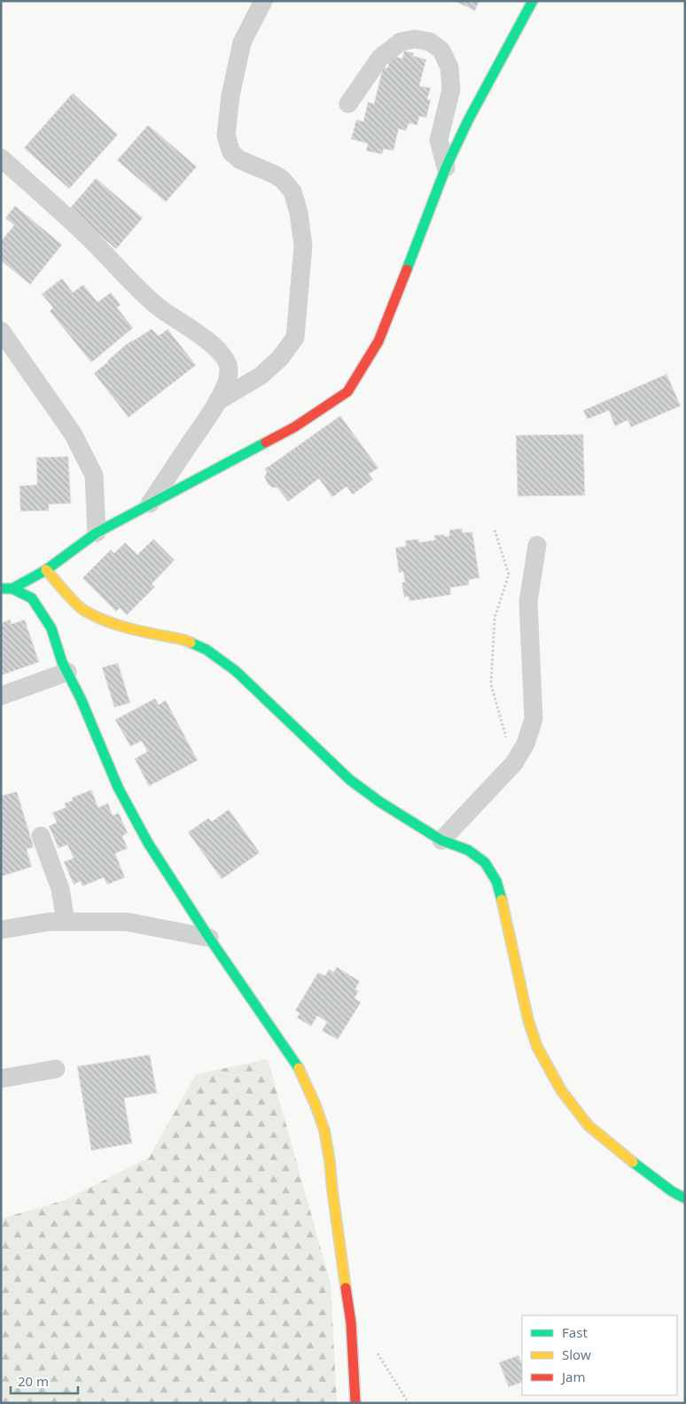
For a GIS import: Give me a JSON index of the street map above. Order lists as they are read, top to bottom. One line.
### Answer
{"legend":["Fast","Slow","Jam"],"scale_bar":"20 m"}
